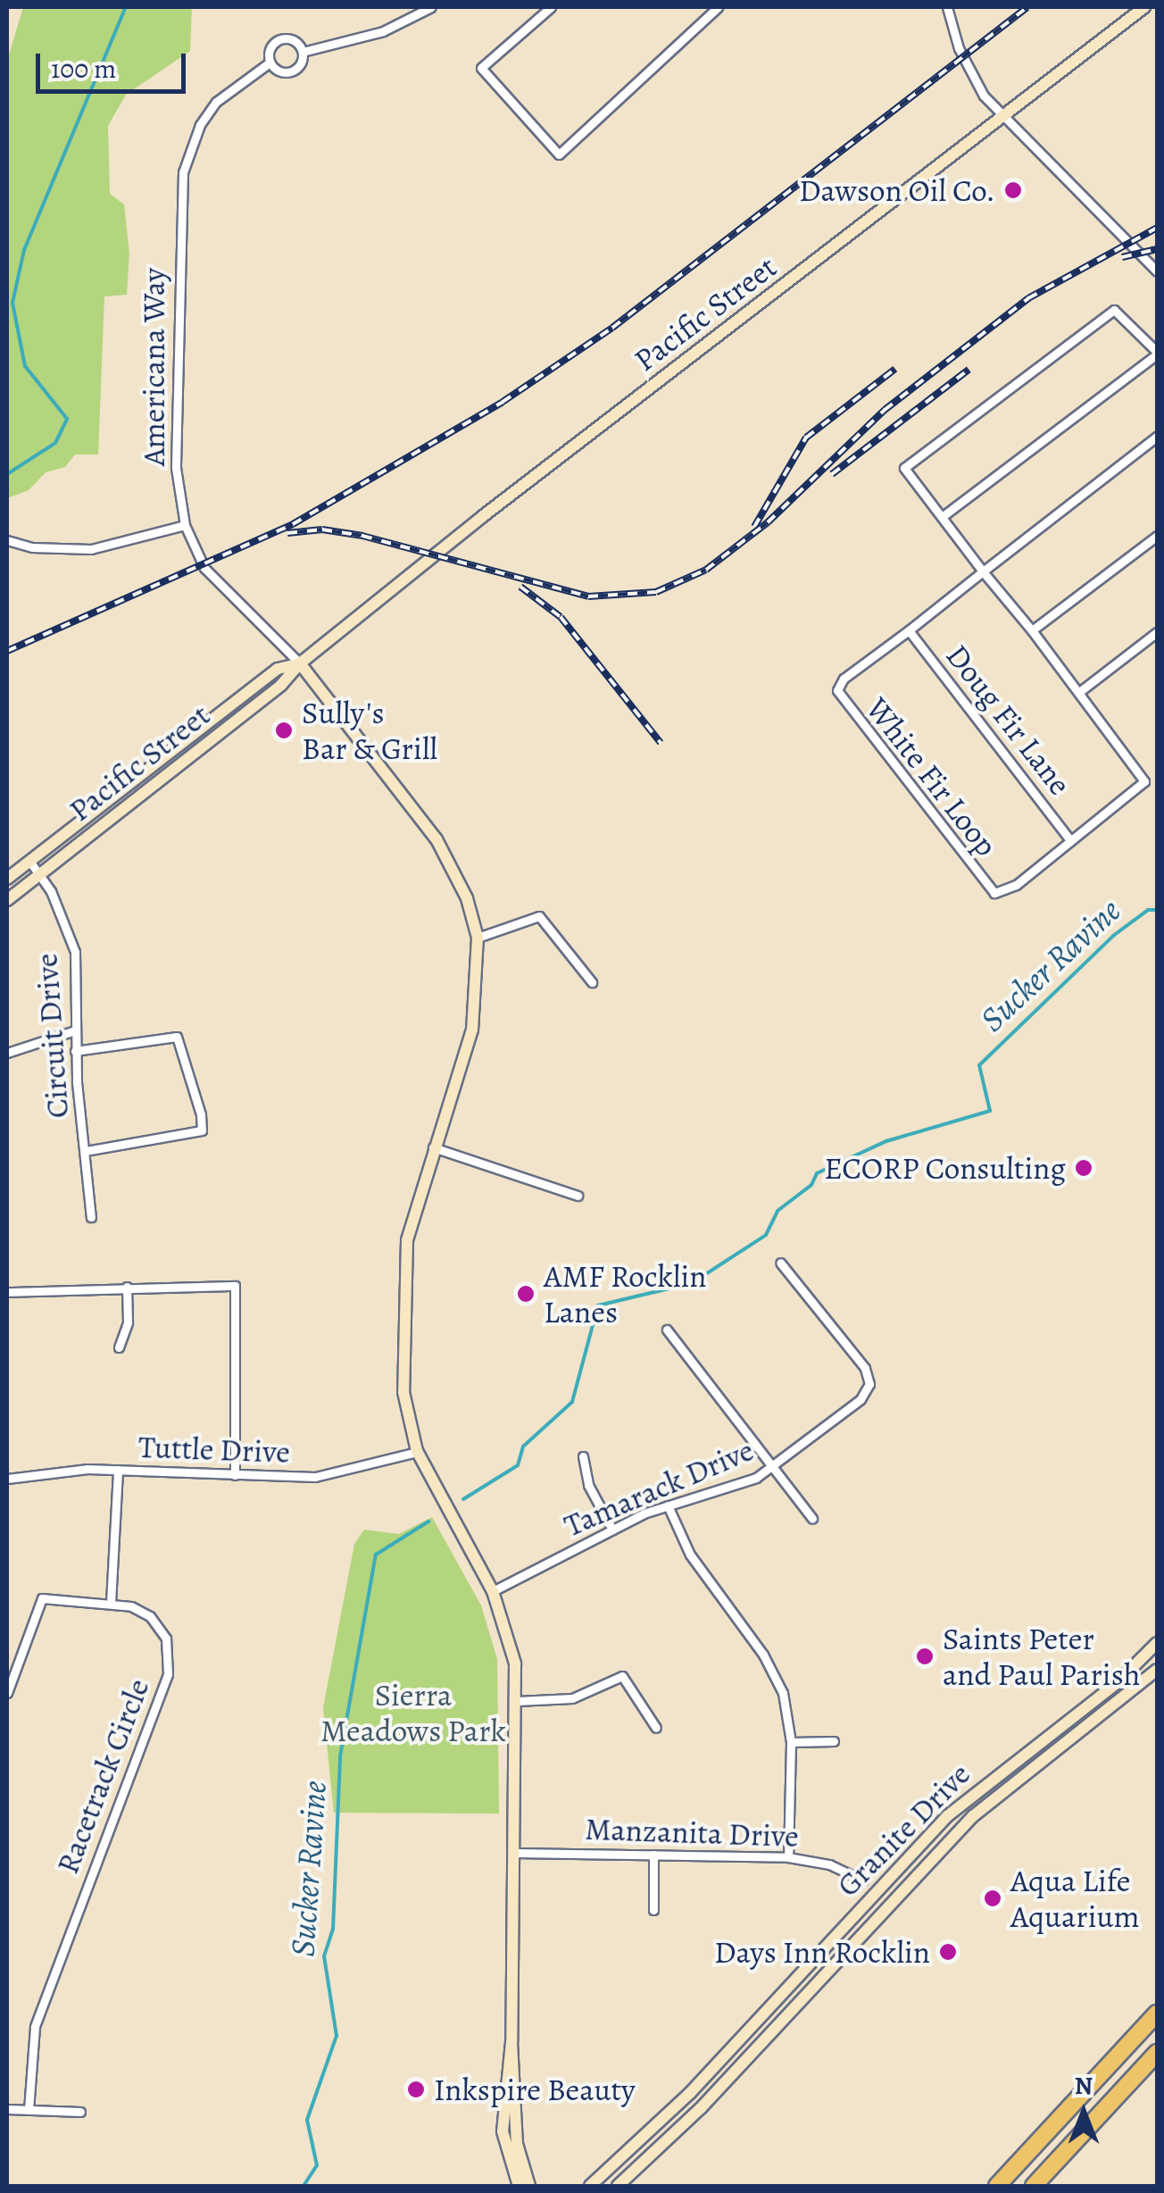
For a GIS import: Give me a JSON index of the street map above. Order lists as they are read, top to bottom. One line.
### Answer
{"streets":{"street":["Pacific Street","Americana Way","Doug Fir Lane","White Fir Loop","Circuit Drive","Tuttle Drive","Tamarack Drive","Racetrack Circle","Granite Drive","Manzanita Drive"]},"crossings":[["Pacific Street","Americana Way"],["Pacific Street","Circuit Drive"],["Doug Fir Lane","White Fir Loop"]],"water":["Sucker Ravine"],"parks":["Sierra Meadows Park"],"places":["Dawson Oil Co.","Sully's Bar & Grill","ECORP Consulting","AMF Rocklin Lanes","Saints Peter and Paul Parish","Aqua Life Aquarium","Days Inn Rocklin","Inkspire Beauty"],"scale_bar":"100 m","north":"top"}
